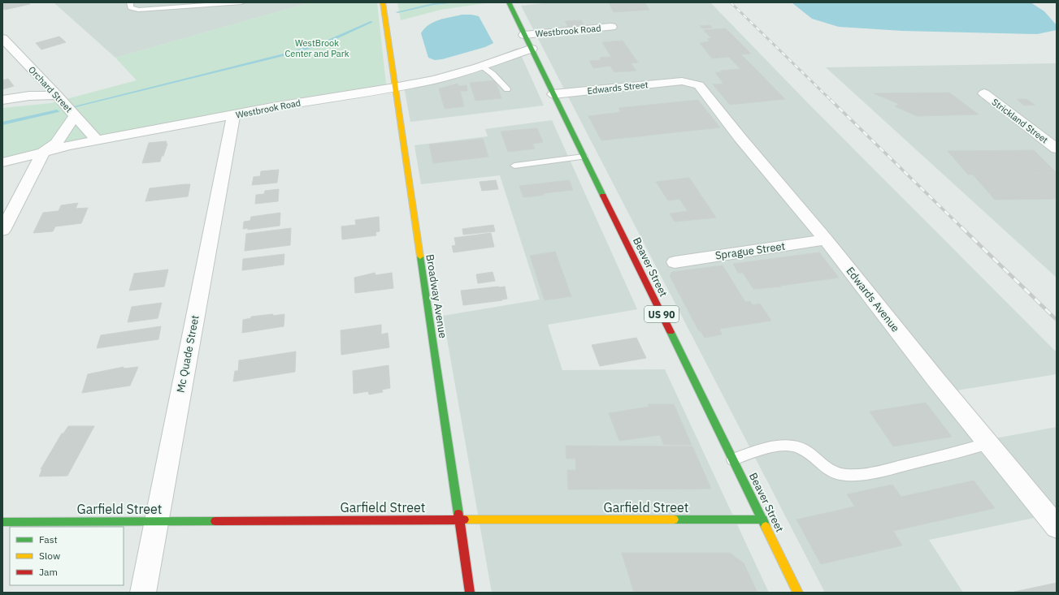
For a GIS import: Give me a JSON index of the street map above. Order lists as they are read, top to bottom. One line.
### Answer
{"streets":{"street":["Westbrook Road","Edwards Street","Orchard Street","Strickland Street","Sprague Street","Beaver Street","Broadway Avenue","Edwards Avenue","US 90","Mc Quade Street","Garfield Street"]},"crossings":[["Westbrook Road","Orchard Street"],["Westbrook Road","Beaver Street"],["Westbrook Road","Broadway Avenue"],["Westbrook Road","Mc Quade Street"],["Edwards Street","Beaver Street"],["Edwards Street","Edwards Avenue"],["Sprague Street","Edwards Avenue"],["Beaver Street","Garfield Street"],["Broadway Avenue","Garfield Street"],["Mc Quade Street","Garfield Street"]],"parks":["WestBrook Center and Park"],"legend":["Fast","Slow","Jam"]}
